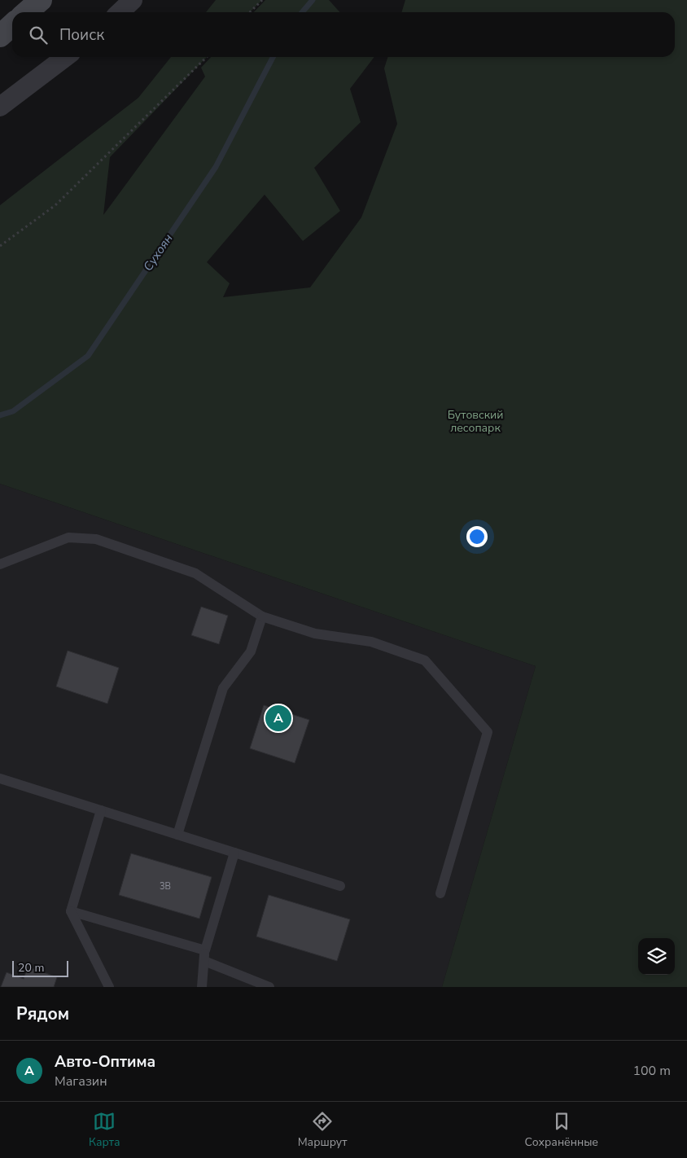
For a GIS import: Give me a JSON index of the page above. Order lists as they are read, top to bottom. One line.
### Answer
{"water":["Сухоян"],"parks":["Бутовский лесопарк"],"house_numbers":["3В"],"scale_bar":"20 m","page":{"search":"Поиск","pins":"A","scale":"20 m","heading":"Рядом","list":[{"mark":"A","name":"Авто-Оптима","note":"Магазин","value":"100 m"}],"nav":["Карта","Маршрут","Сохранённые"]}}
